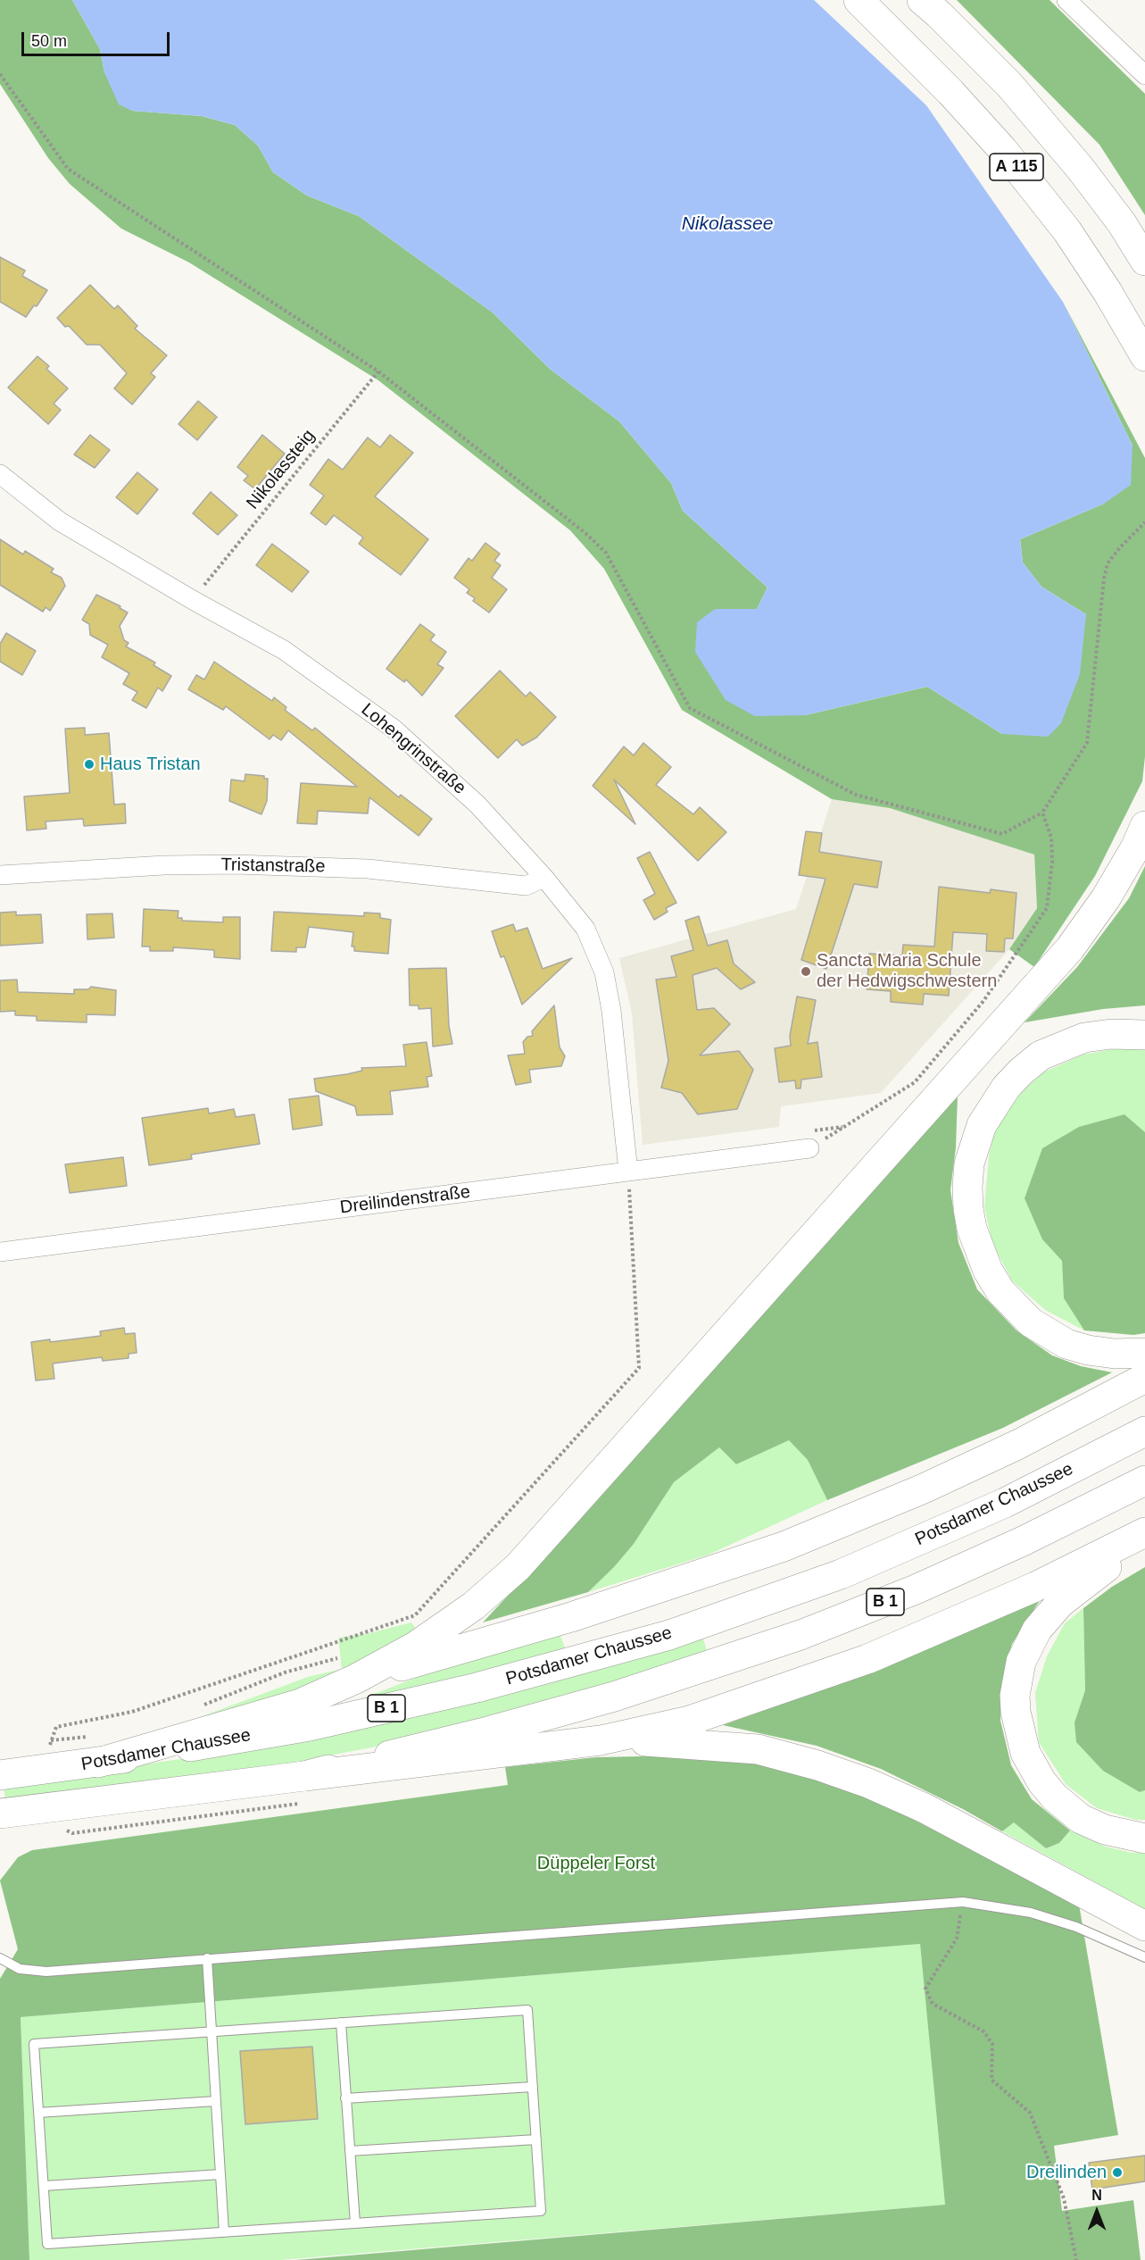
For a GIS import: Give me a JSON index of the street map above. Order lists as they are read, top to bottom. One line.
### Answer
{"streets":{"main road":["A 115","Potsdamer Chaussee","B 1"],"street":["Lohengrinstraße","Tristanstraße","Dreilindenstraße"],"path":["Nikolassteig"]},"crossings":[["Lohengrinstraße","Tristanstraße"],["Lohengrinstraße","Dreilindenstraße"]],"water":["Nikolassee"],"parks":["Düppeler Forst"],"places":["Haus Tristan","Sancta Maria Schule der Hedwigschwestern","Dreilinden"],"scale_bar":"50 m","north":"top"}
